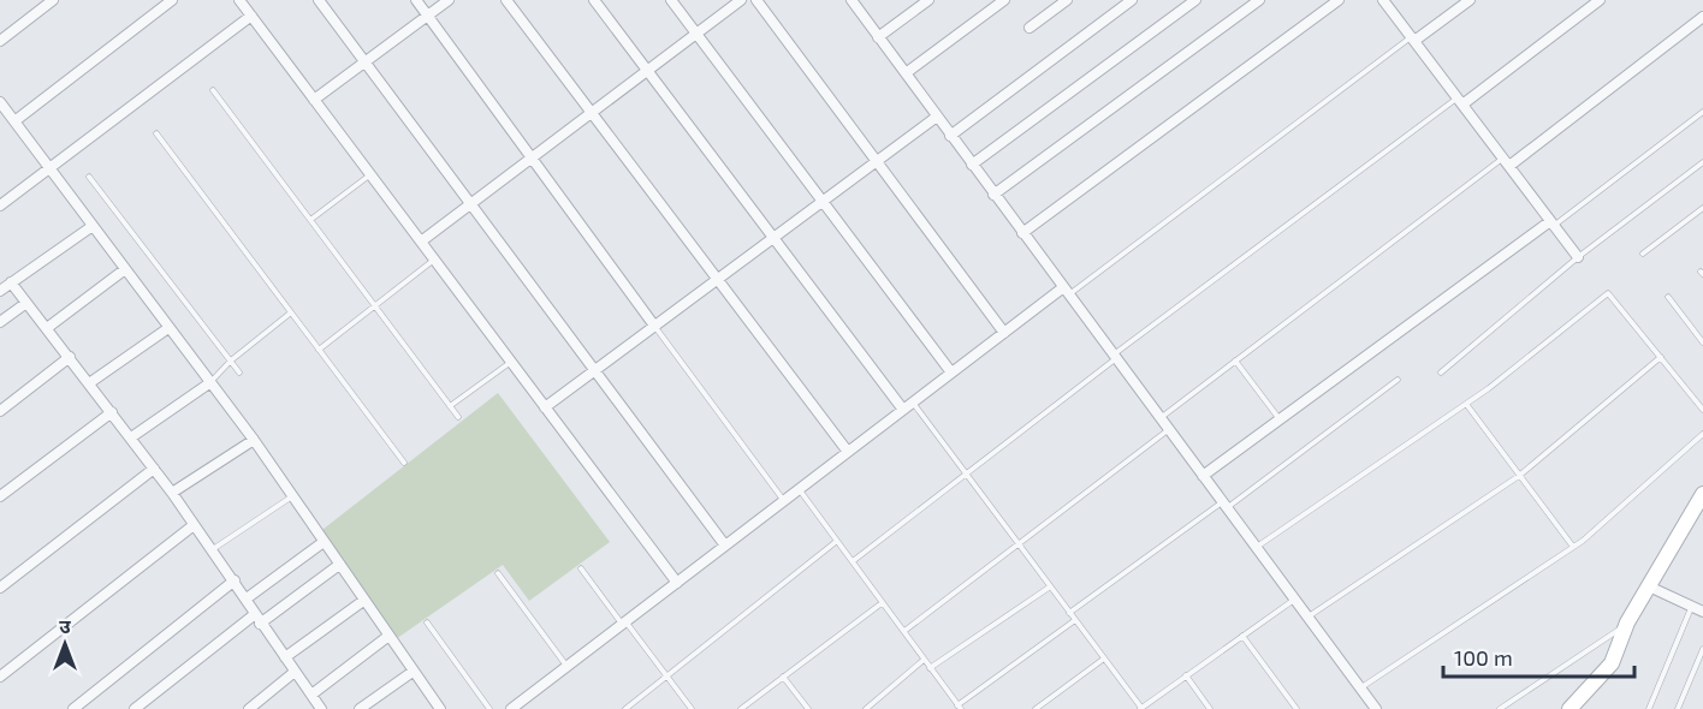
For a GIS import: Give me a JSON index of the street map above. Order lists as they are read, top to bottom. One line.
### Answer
{"scale_bar":"100 m","north":"top"}
